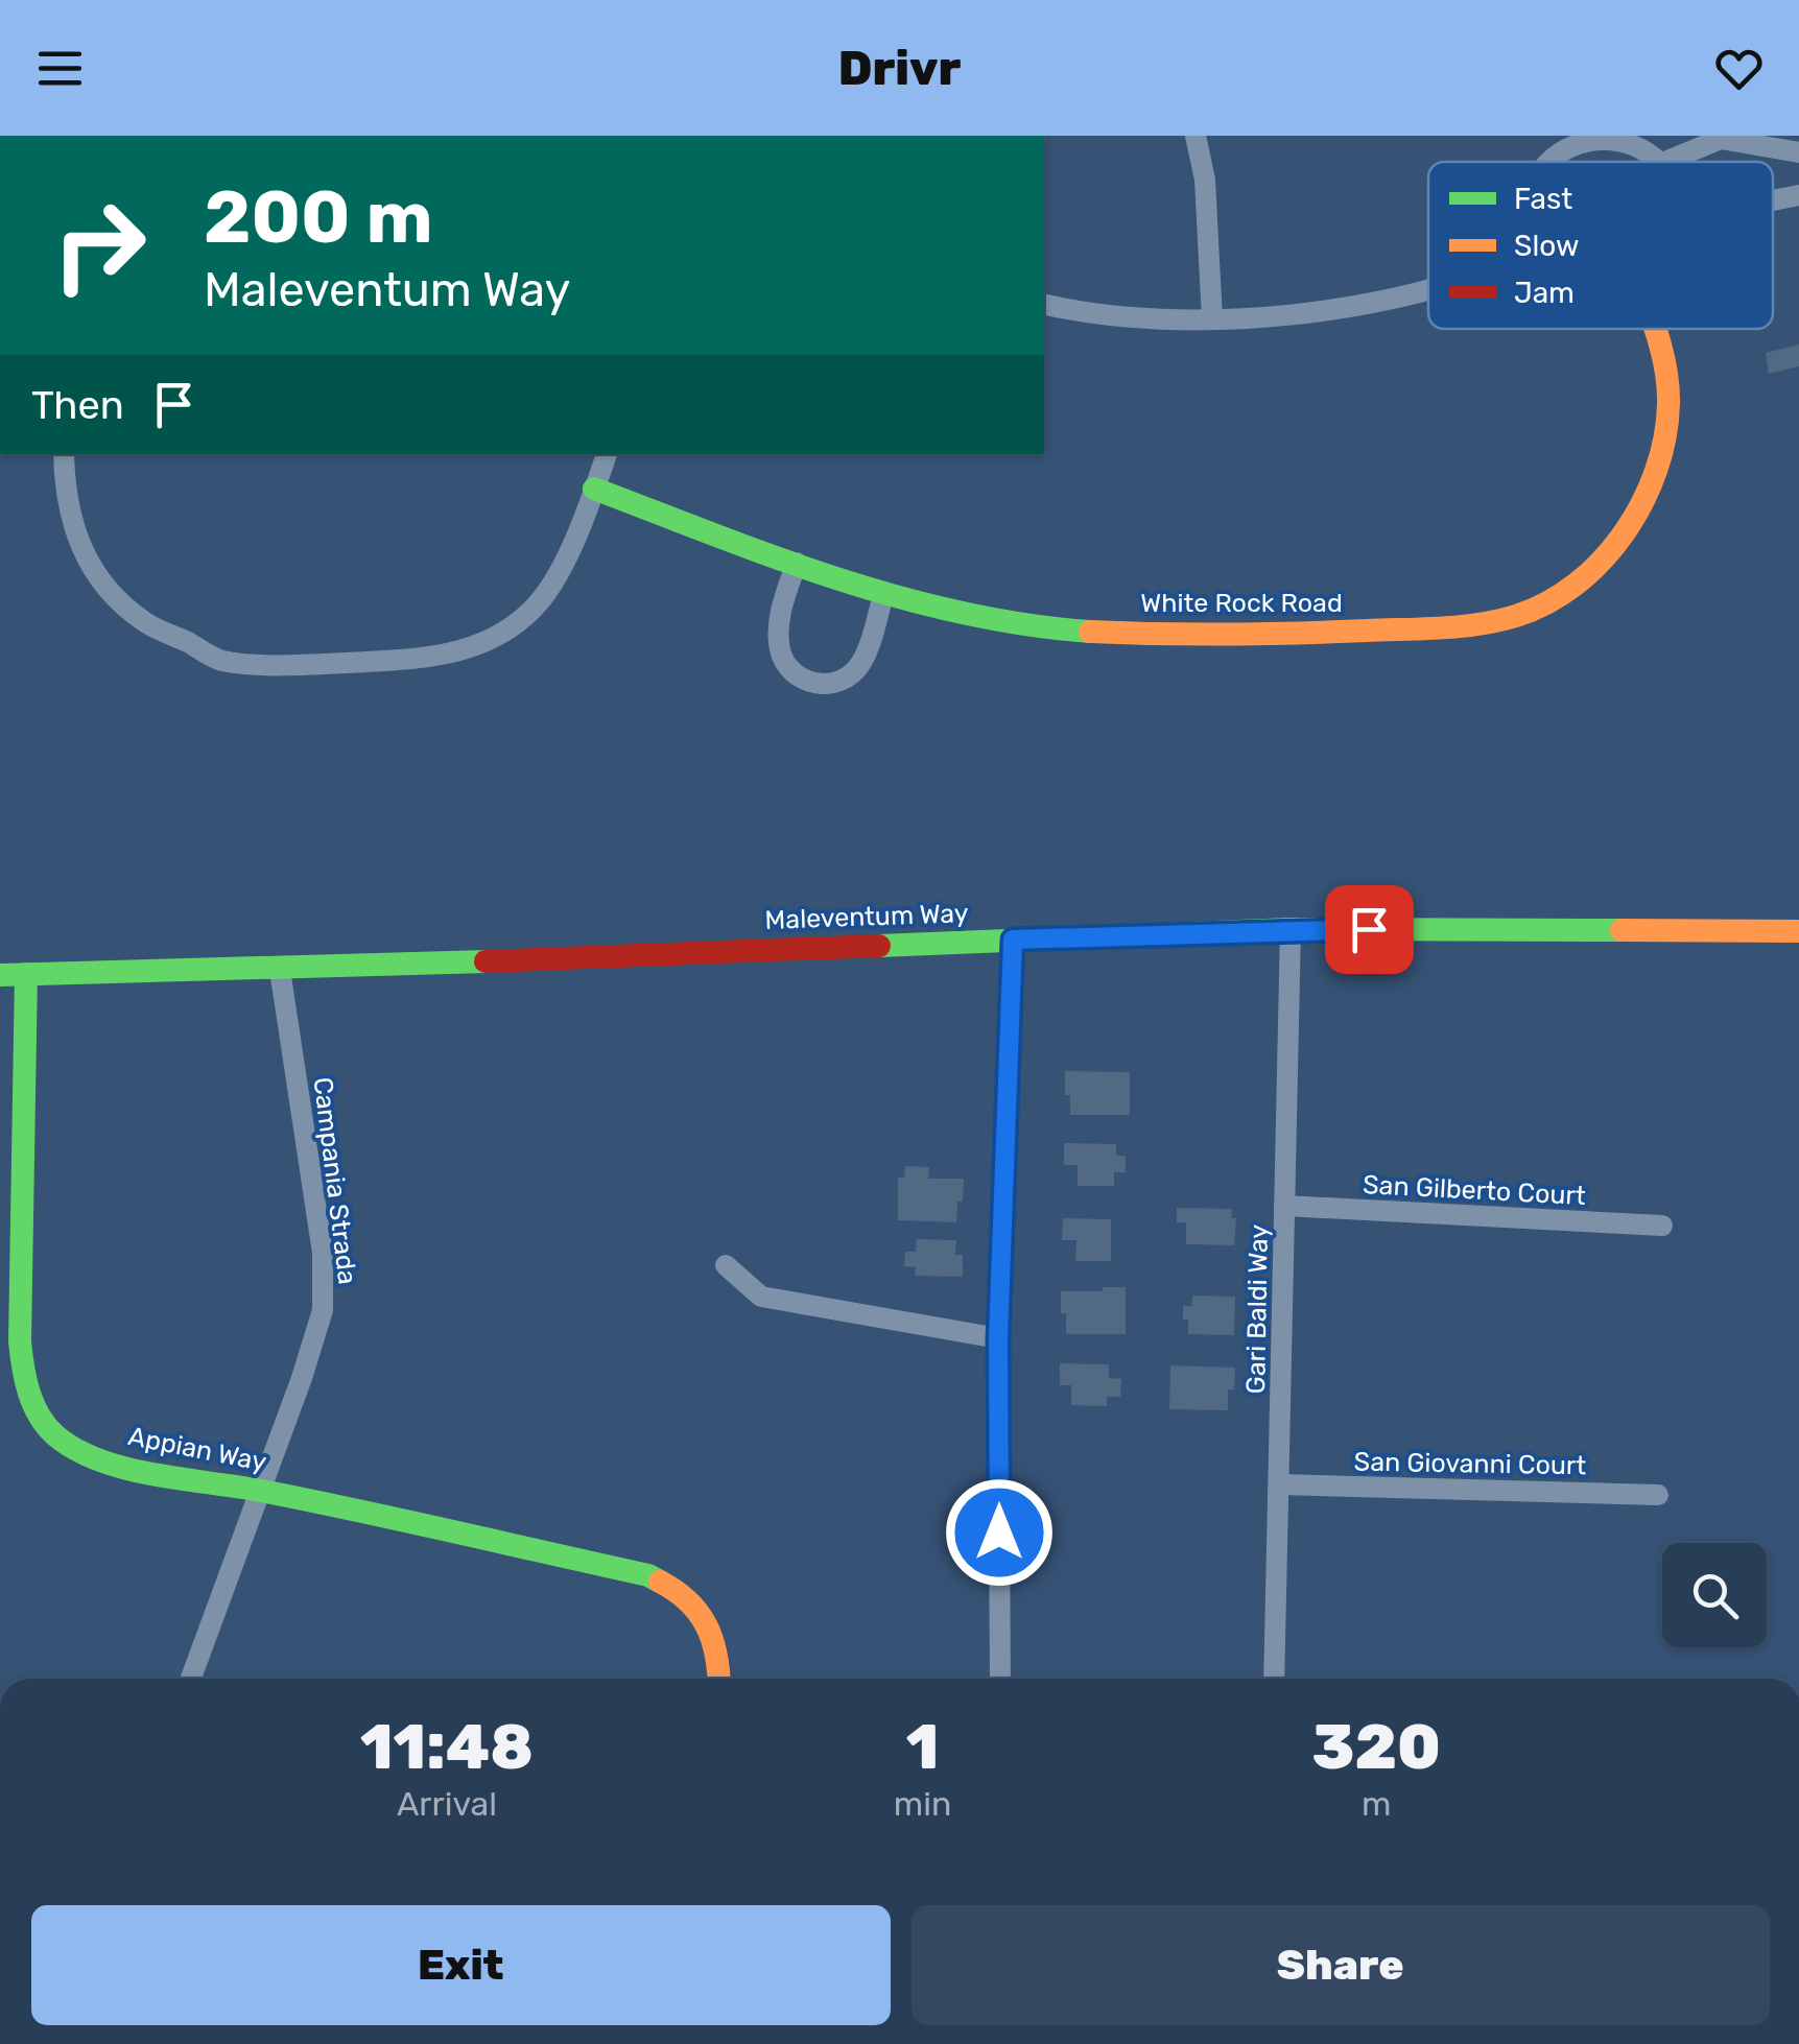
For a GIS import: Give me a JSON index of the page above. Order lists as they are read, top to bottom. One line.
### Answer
{"streets":{"street":["White Rock Road","Maleventum Way","Campania Strada","San Gilberto Court","Gari Baldi Way","Appian Way","San Giovanni Court"]},"crossings":[["Maleventum Way","Campania Strada"],["Maleventum Way","Gari Baldi Way"],["Maleventum Way","Appian Way"],["Campania Strada","Appian Way"],["San Gilberto Court","Gari Baldi Way"],["Gari Baldi Way","San Giovanni Court"]],"legend":["Fast","Slow","Jam"],"page":{"header":"Drivr","turn":["200 m","Maleventum Way"],"then":"Then","eta":["11:48","Arrival","1","min","320","m"],"buttons":["Exit","Share"]}}
